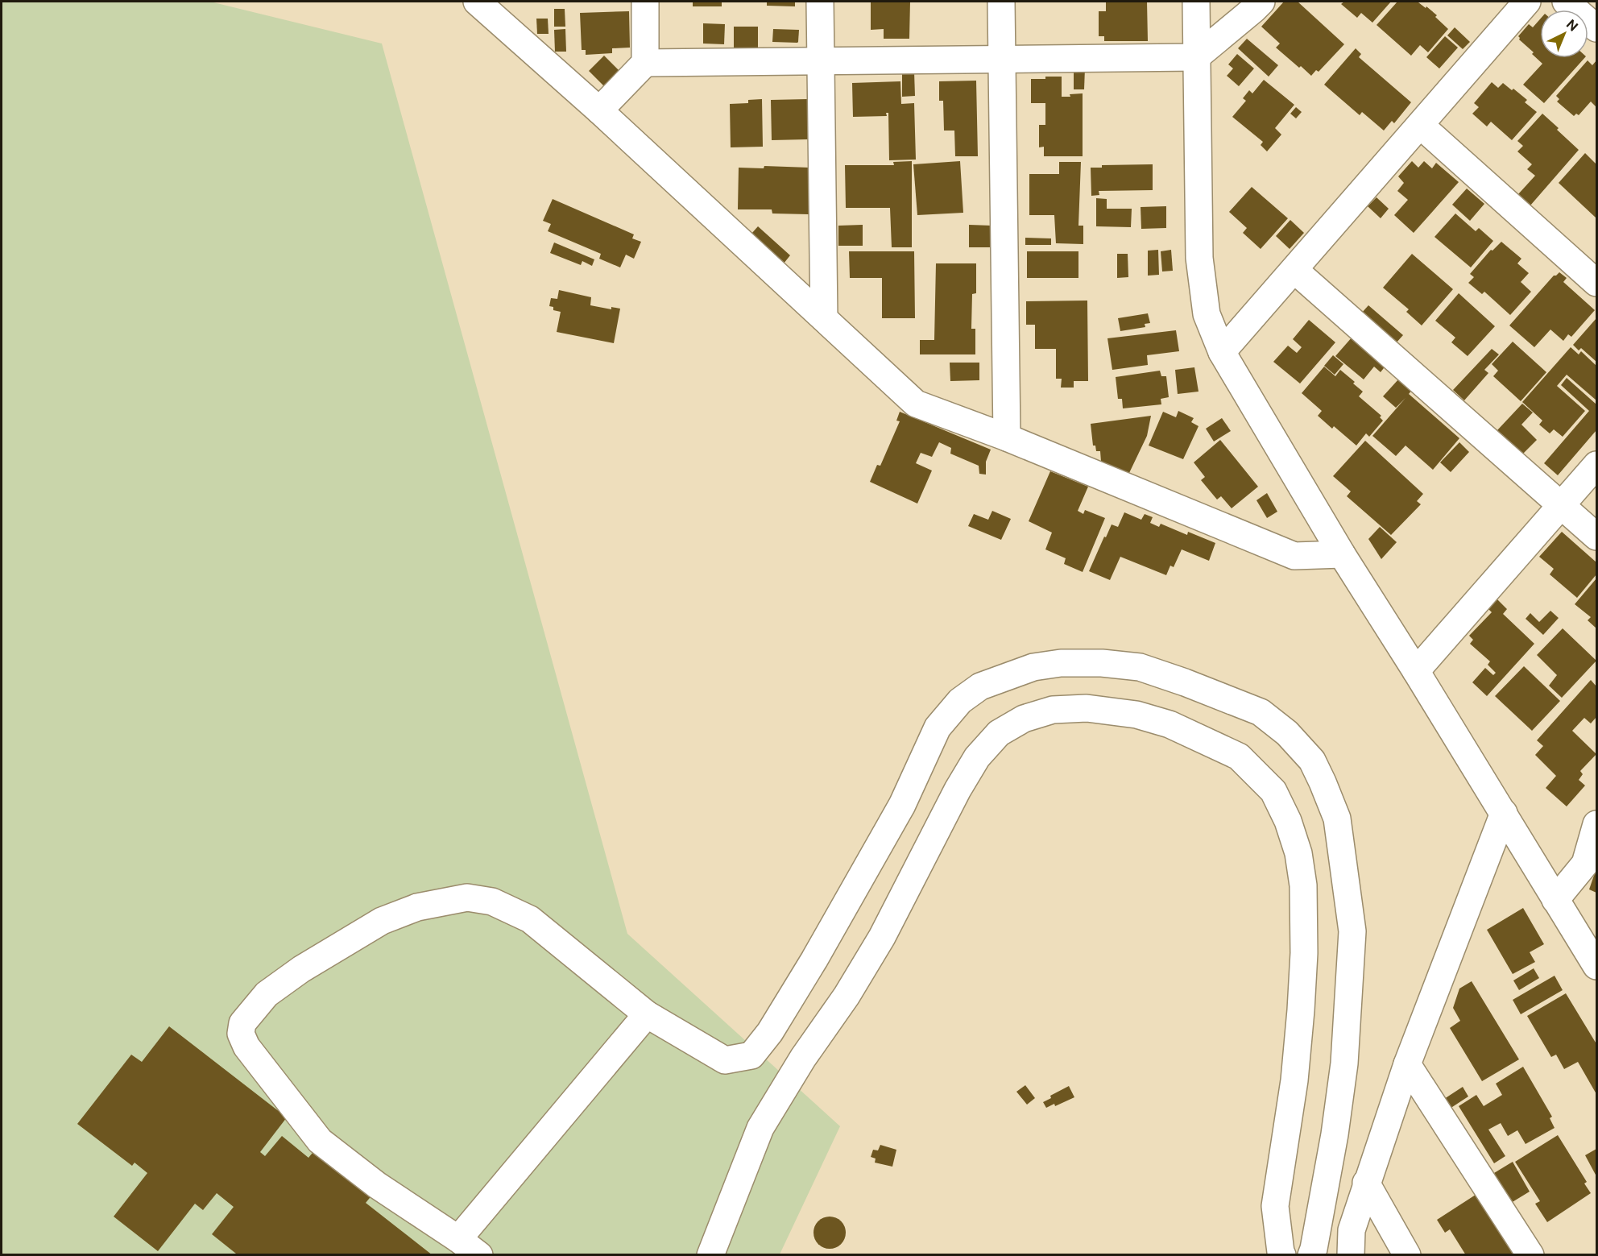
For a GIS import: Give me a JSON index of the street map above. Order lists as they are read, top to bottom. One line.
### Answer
{"north":"top right"}
